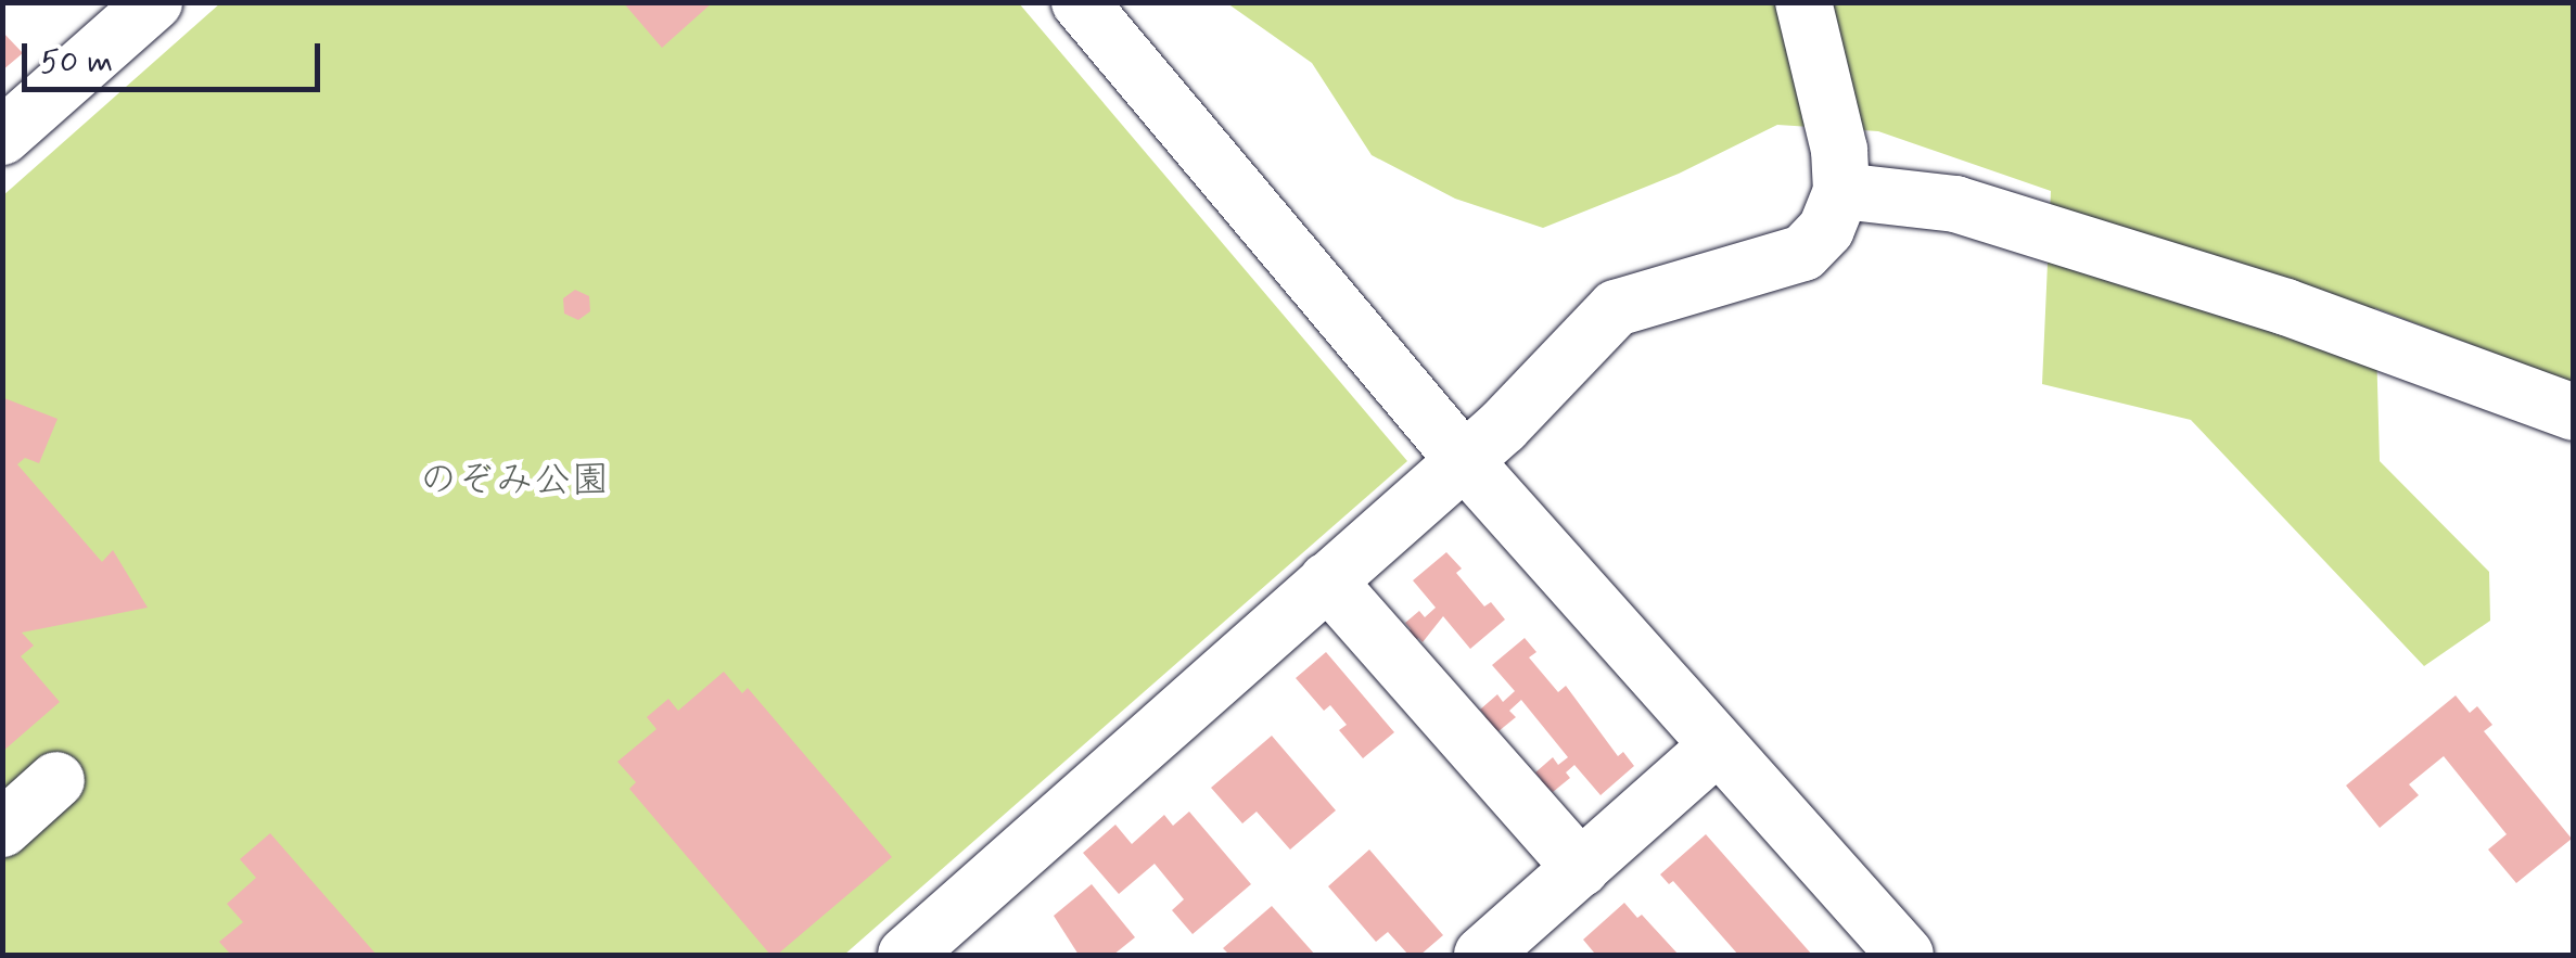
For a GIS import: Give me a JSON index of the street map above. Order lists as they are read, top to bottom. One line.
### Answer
{"parks":["のぞみ公園"],"scale_bar":"50 m"}
